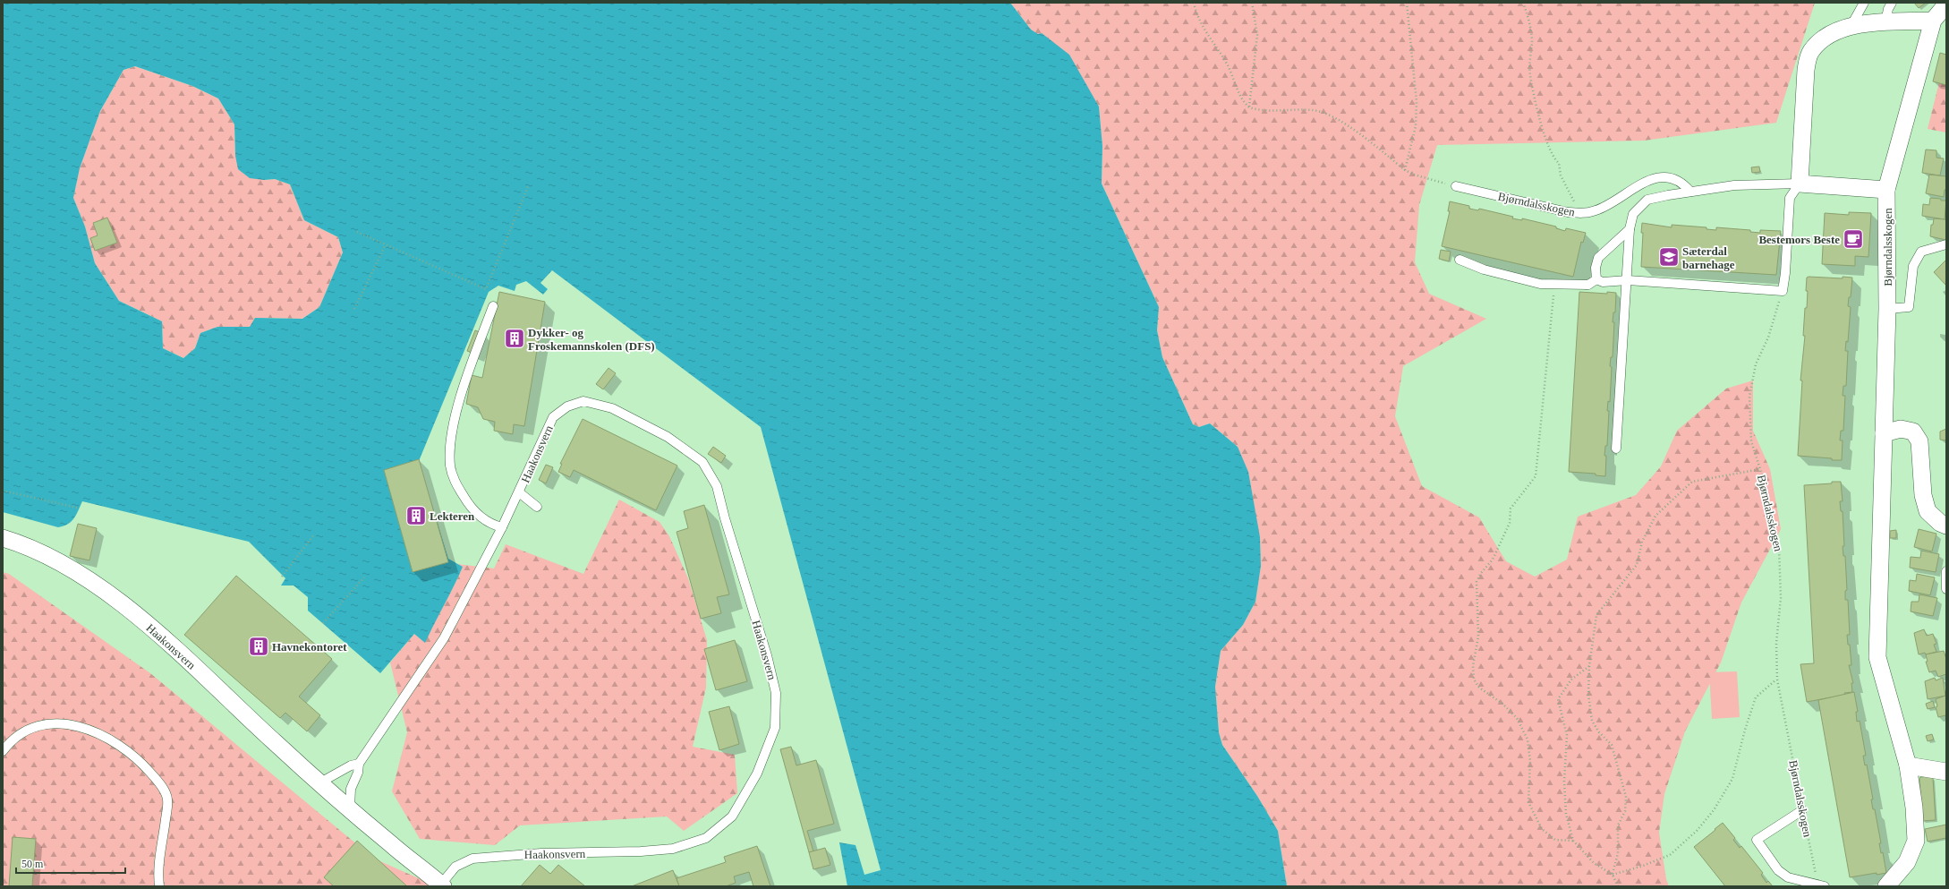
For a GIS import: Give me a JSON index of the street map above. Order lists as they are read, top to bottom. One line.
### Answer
{"streets":{"street":["Bjørndalsskogen","Haakonsvern"]},"places":{"cafe":["Bestemors Beste"],"school or university":["Sæterdal barnehage"],"building":["Dykker- og Froskemannskolen (DFS)","Lekteren","Havnekontoret"]},"scale_bar":"50 m"}
